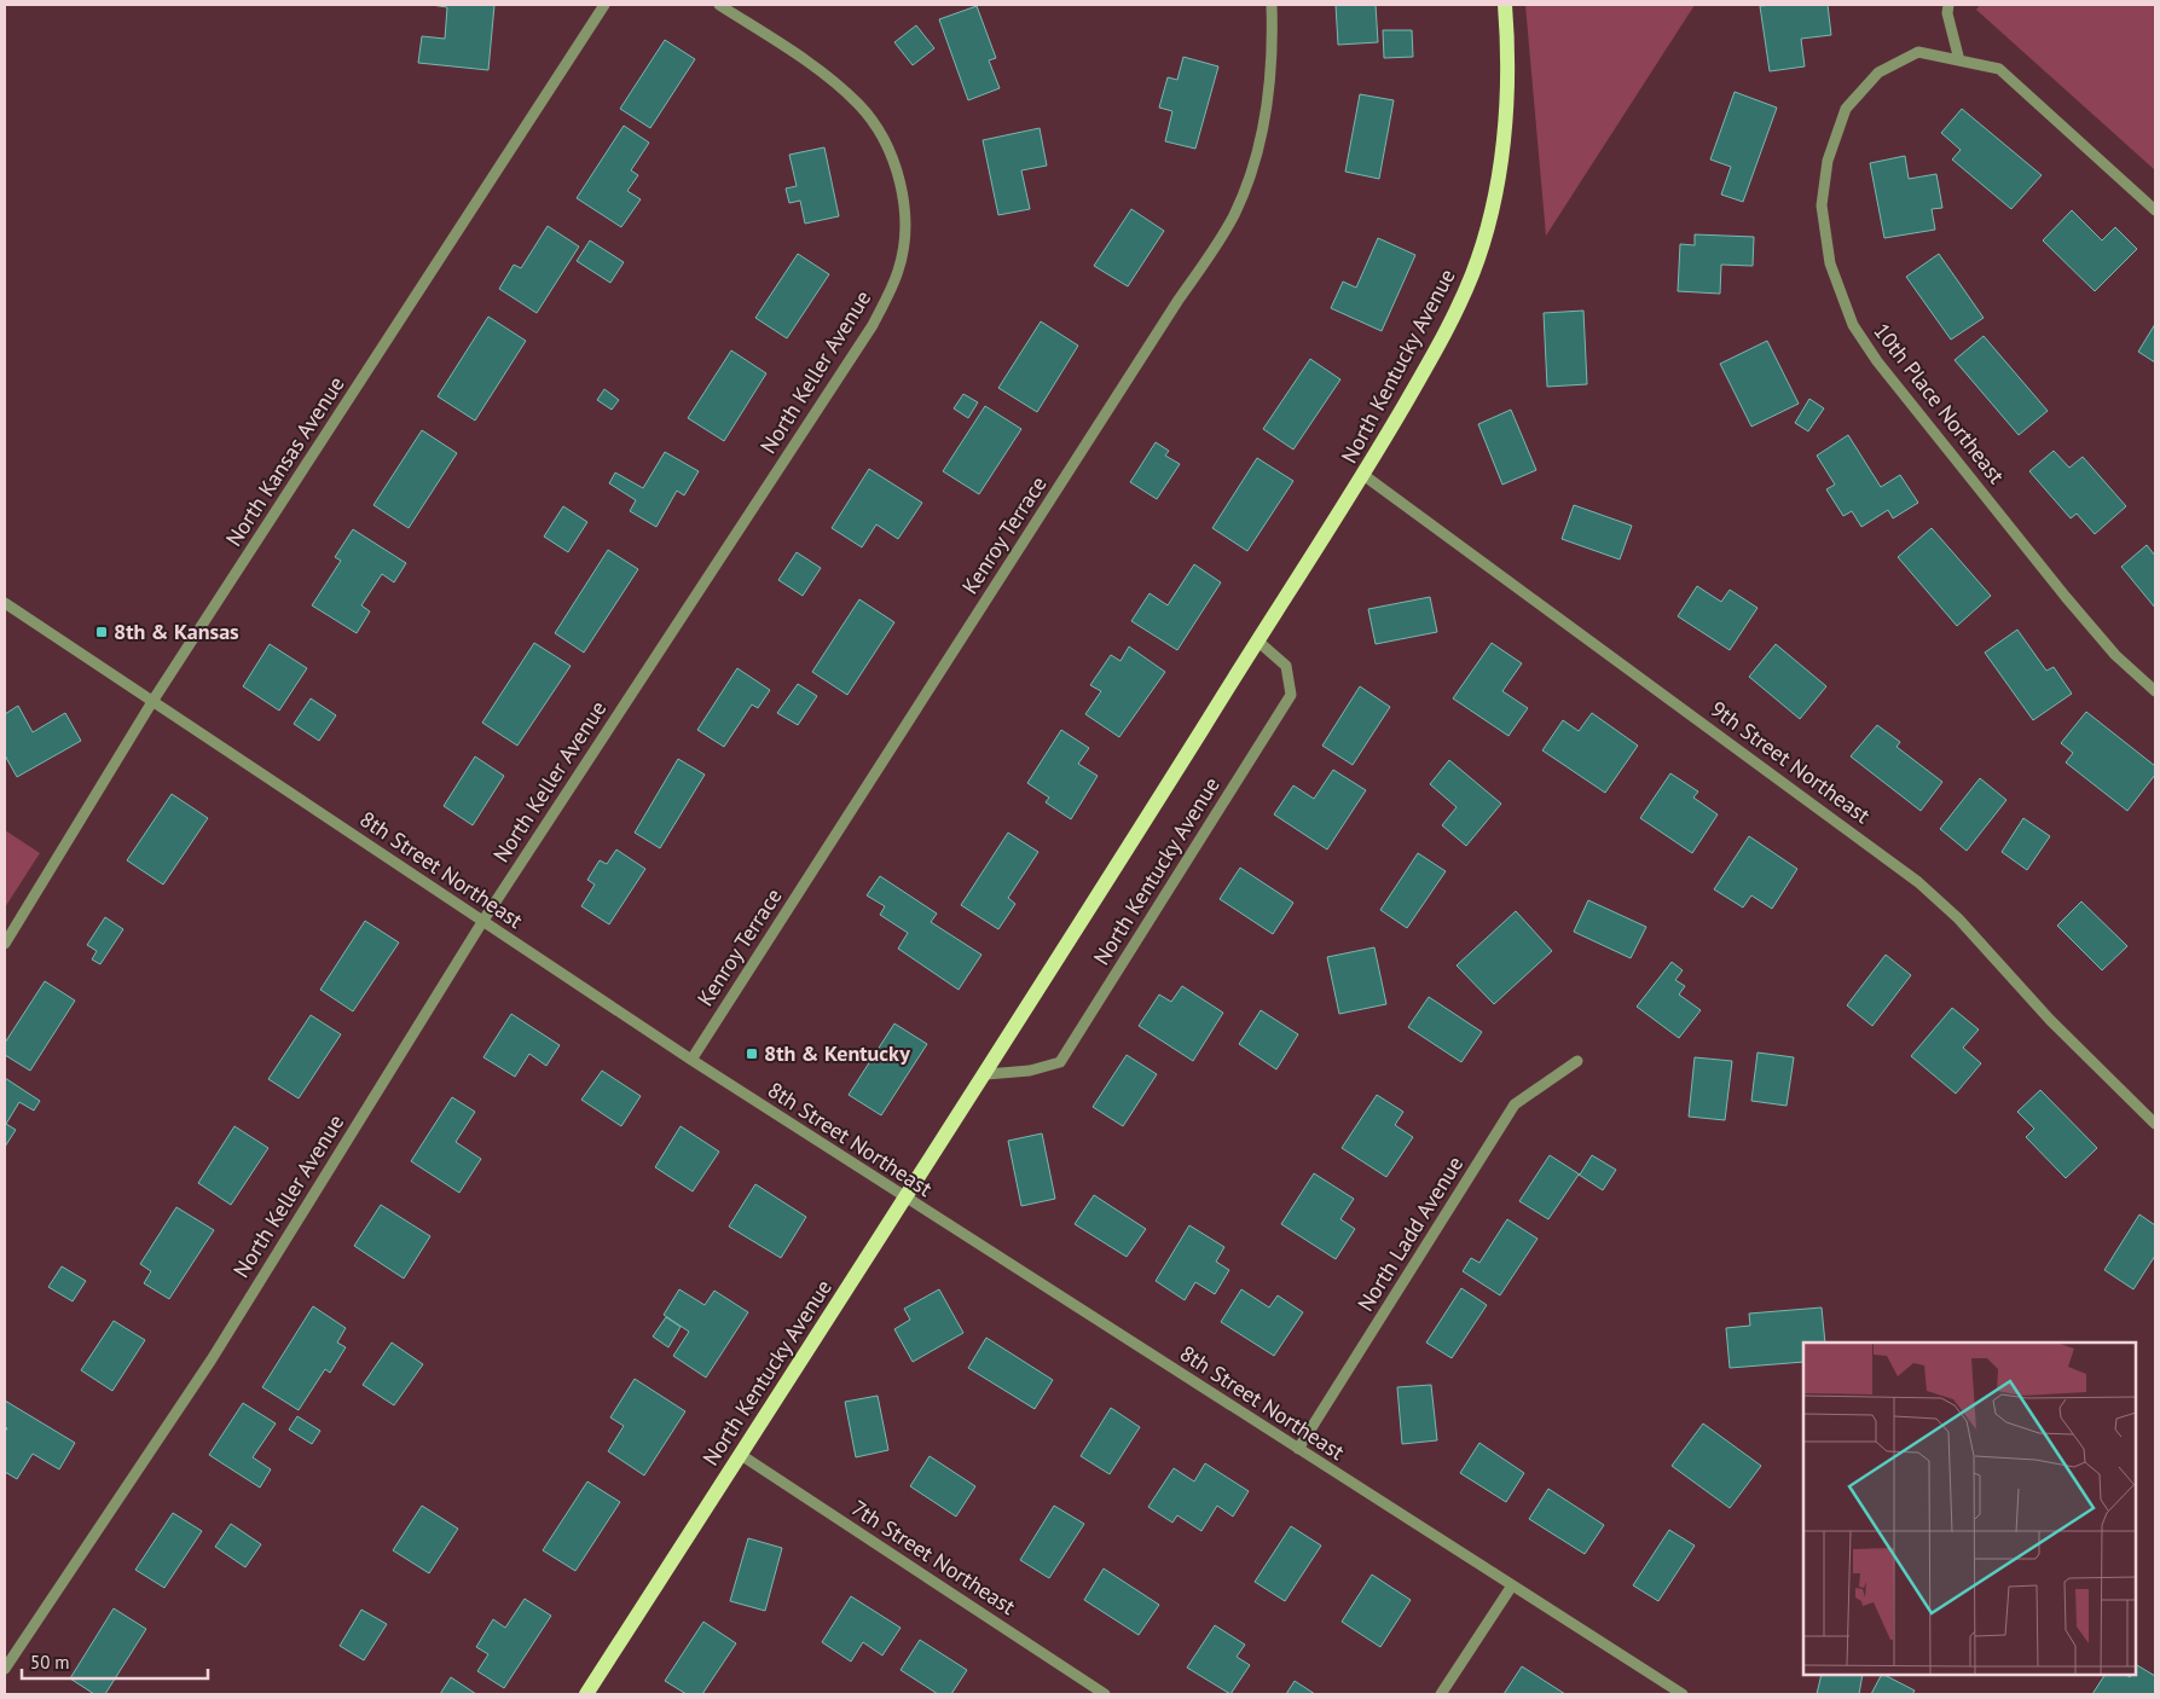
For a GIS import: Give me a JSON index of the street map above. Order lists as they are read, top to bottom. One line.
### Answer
{"streets":{"main road":["North Kentucky Avenue"],"street":["North Keller Avenue","10th Place Northeast","North Kansas Avenue","Kenroy Terrace","9th Street Northeast","8th Street Northeast","North Ladd Avenue","7th Street Northeast"]},"crossings":[["North Kentucky Avenue","9th Street Northeast"],["North Kentucky Avenue","8th Street Northeast"],["North Kentucky Avenue","7th Street Northeast"],["North Keller Avenue","8th Street Northeast"],["North Kansas Avenue","8th Street Northeast"],["Kenroy Terrace","8th Street Northeast"],["8th Street Northeast","North Ladd Avenue"]],"places":{"transit":["8th & Kansas","8th & Kentucky"]},"scale_bar":"50 m"}
